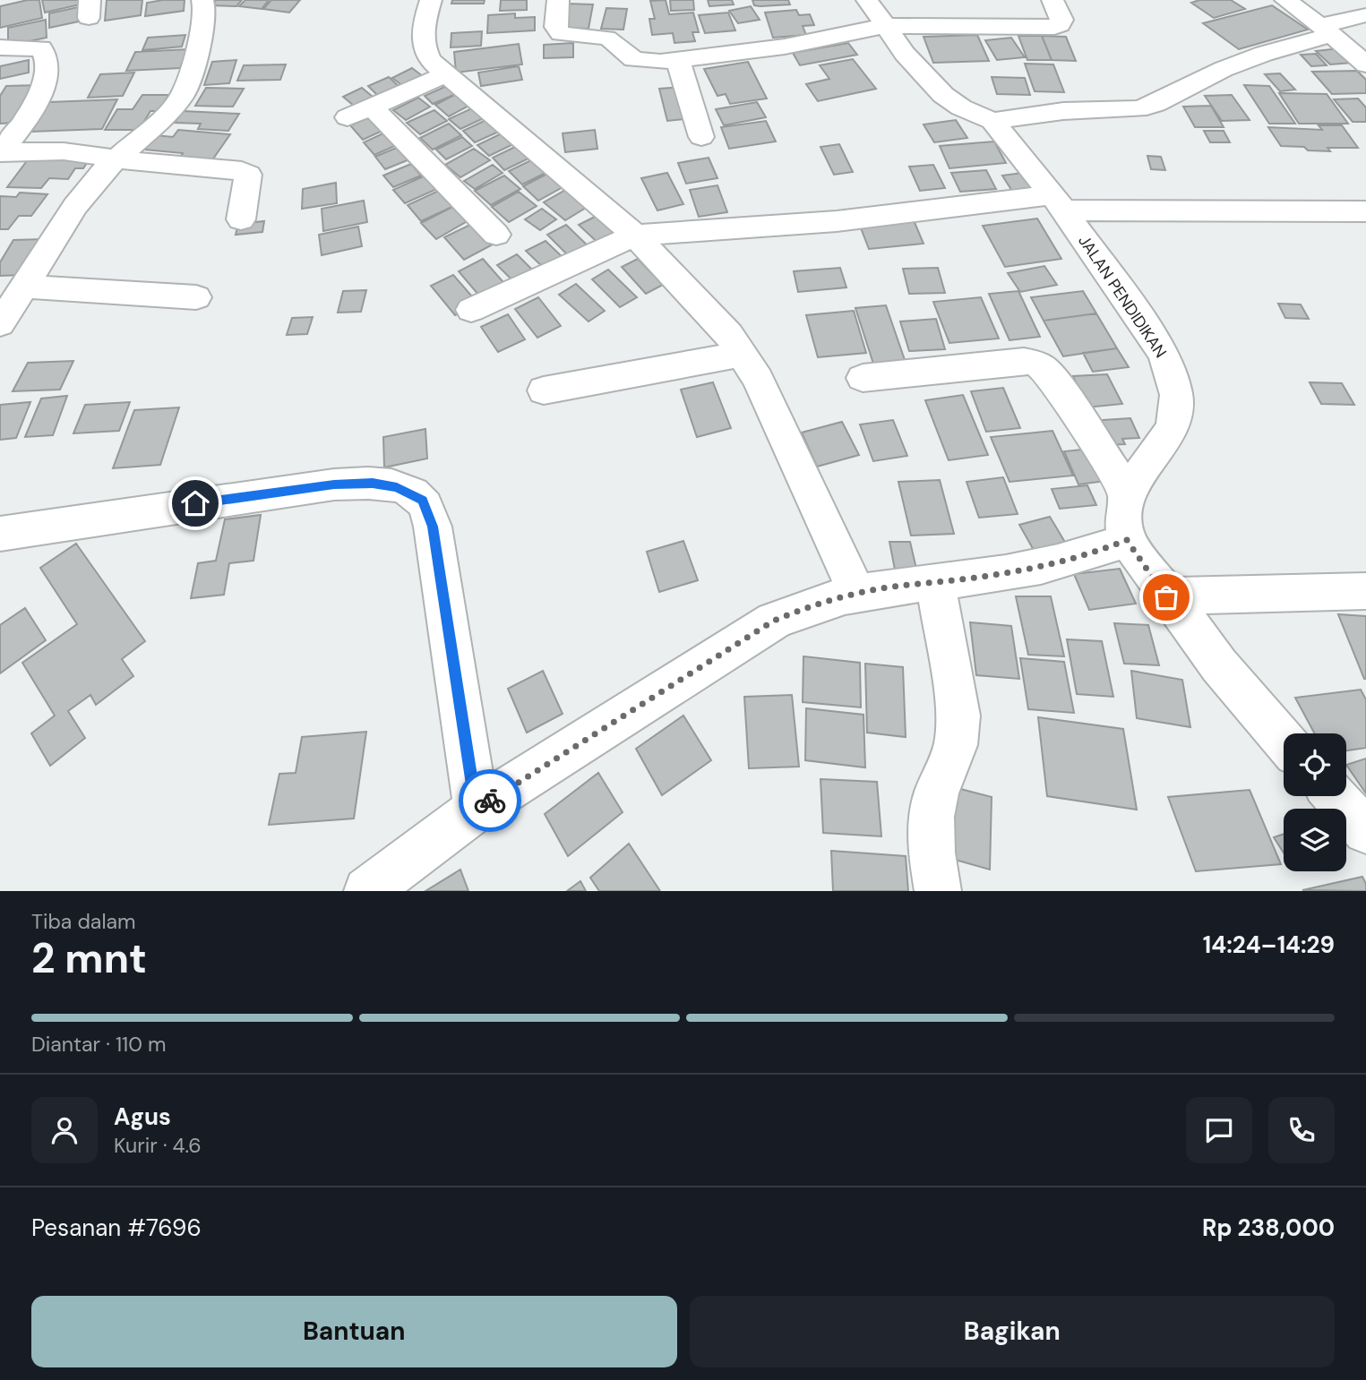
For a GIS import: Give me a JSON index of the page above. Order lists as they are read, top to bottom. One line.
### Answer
{"streets":{"street":["JALAN PENDIDIKAN"]},"page":{"heading":["2 mnt","Tiba dalam","14:24–14:29"],"panel":["Agus","Kurir · 4.6","Pesanan #7696","Rp 238,000"],"bar":"Diantar · 110 m","buttons":["Bantuan","Bagikan"]}}
